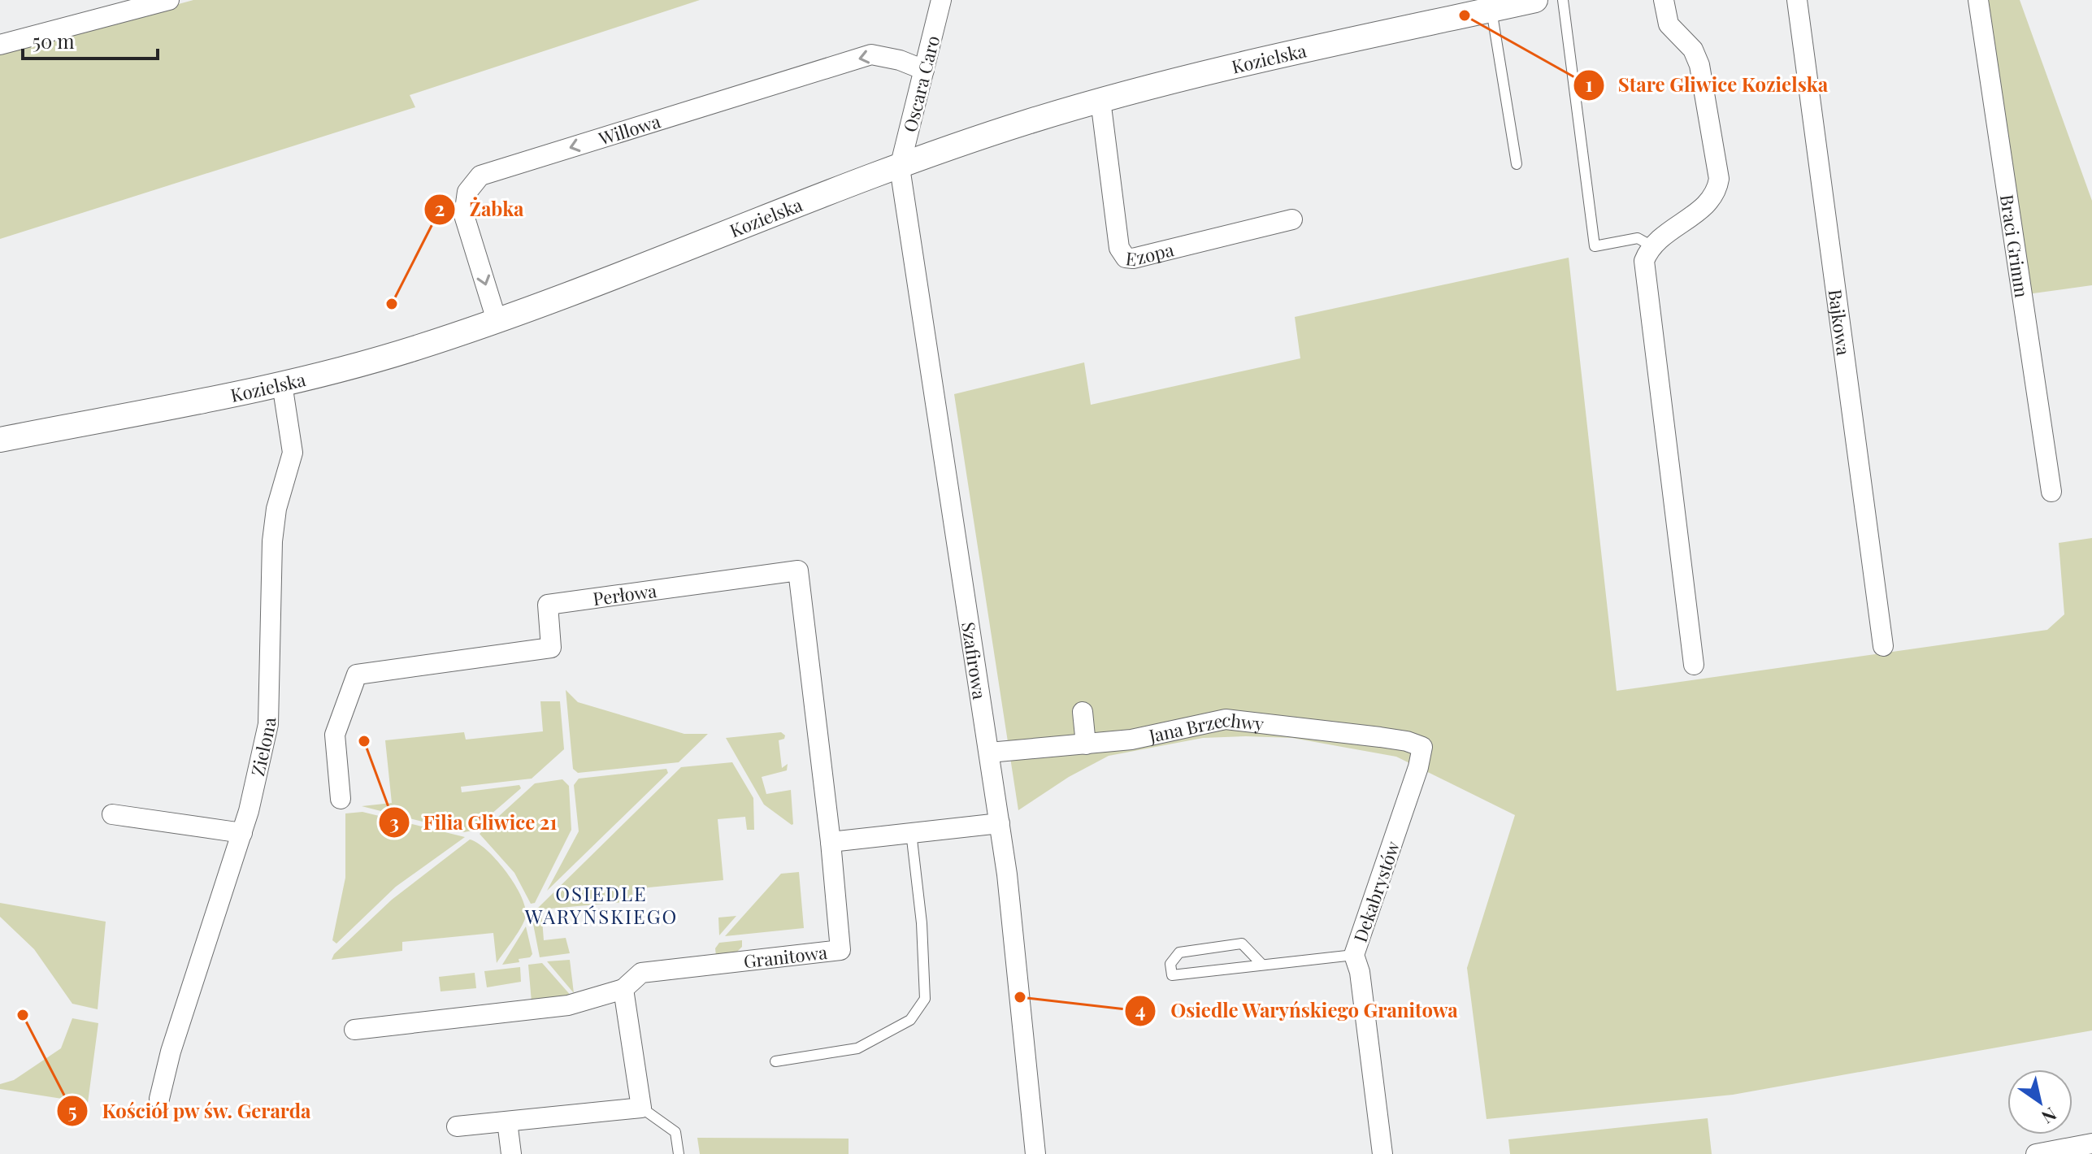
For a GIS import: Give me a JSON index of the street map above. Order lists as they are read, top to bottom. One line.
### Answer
{"streets":{"street":["Kozielska","Oscara Caro","Willowa","Braci Grimm","Ezopa","Bajkowa","Perłowa","Szafirowa","Jana Brzechwy","Zielona","Dekabrystów","Granitowa"]},"crossings":[["Kozielska","Oscara Caro"],["Kozielska","Willowa"],["Kozielska","Ezopa"],["Kozielska","Szafirowa"],["Kozielska","Zielona"],["Oscara Caro","Willowa"],["Oscara Caro","Szafirowa"],["Perłowa","Granitowa"],["Szafirowa","Jana Brzechwy"],["Jana Brzechwy","Dekabrystów"]],"one_way":["Willowa"],"districts":["OSIEDLE WARYŃSKIEGO"],"places":["Stare Gliwice Kozielska","Żabka","Filia Gliwice 21","Osiedle Waryńskiego Granitowa","Kościół pw św. Gerarda"],"scale_bar":"50 m","north":"bottom right"}
